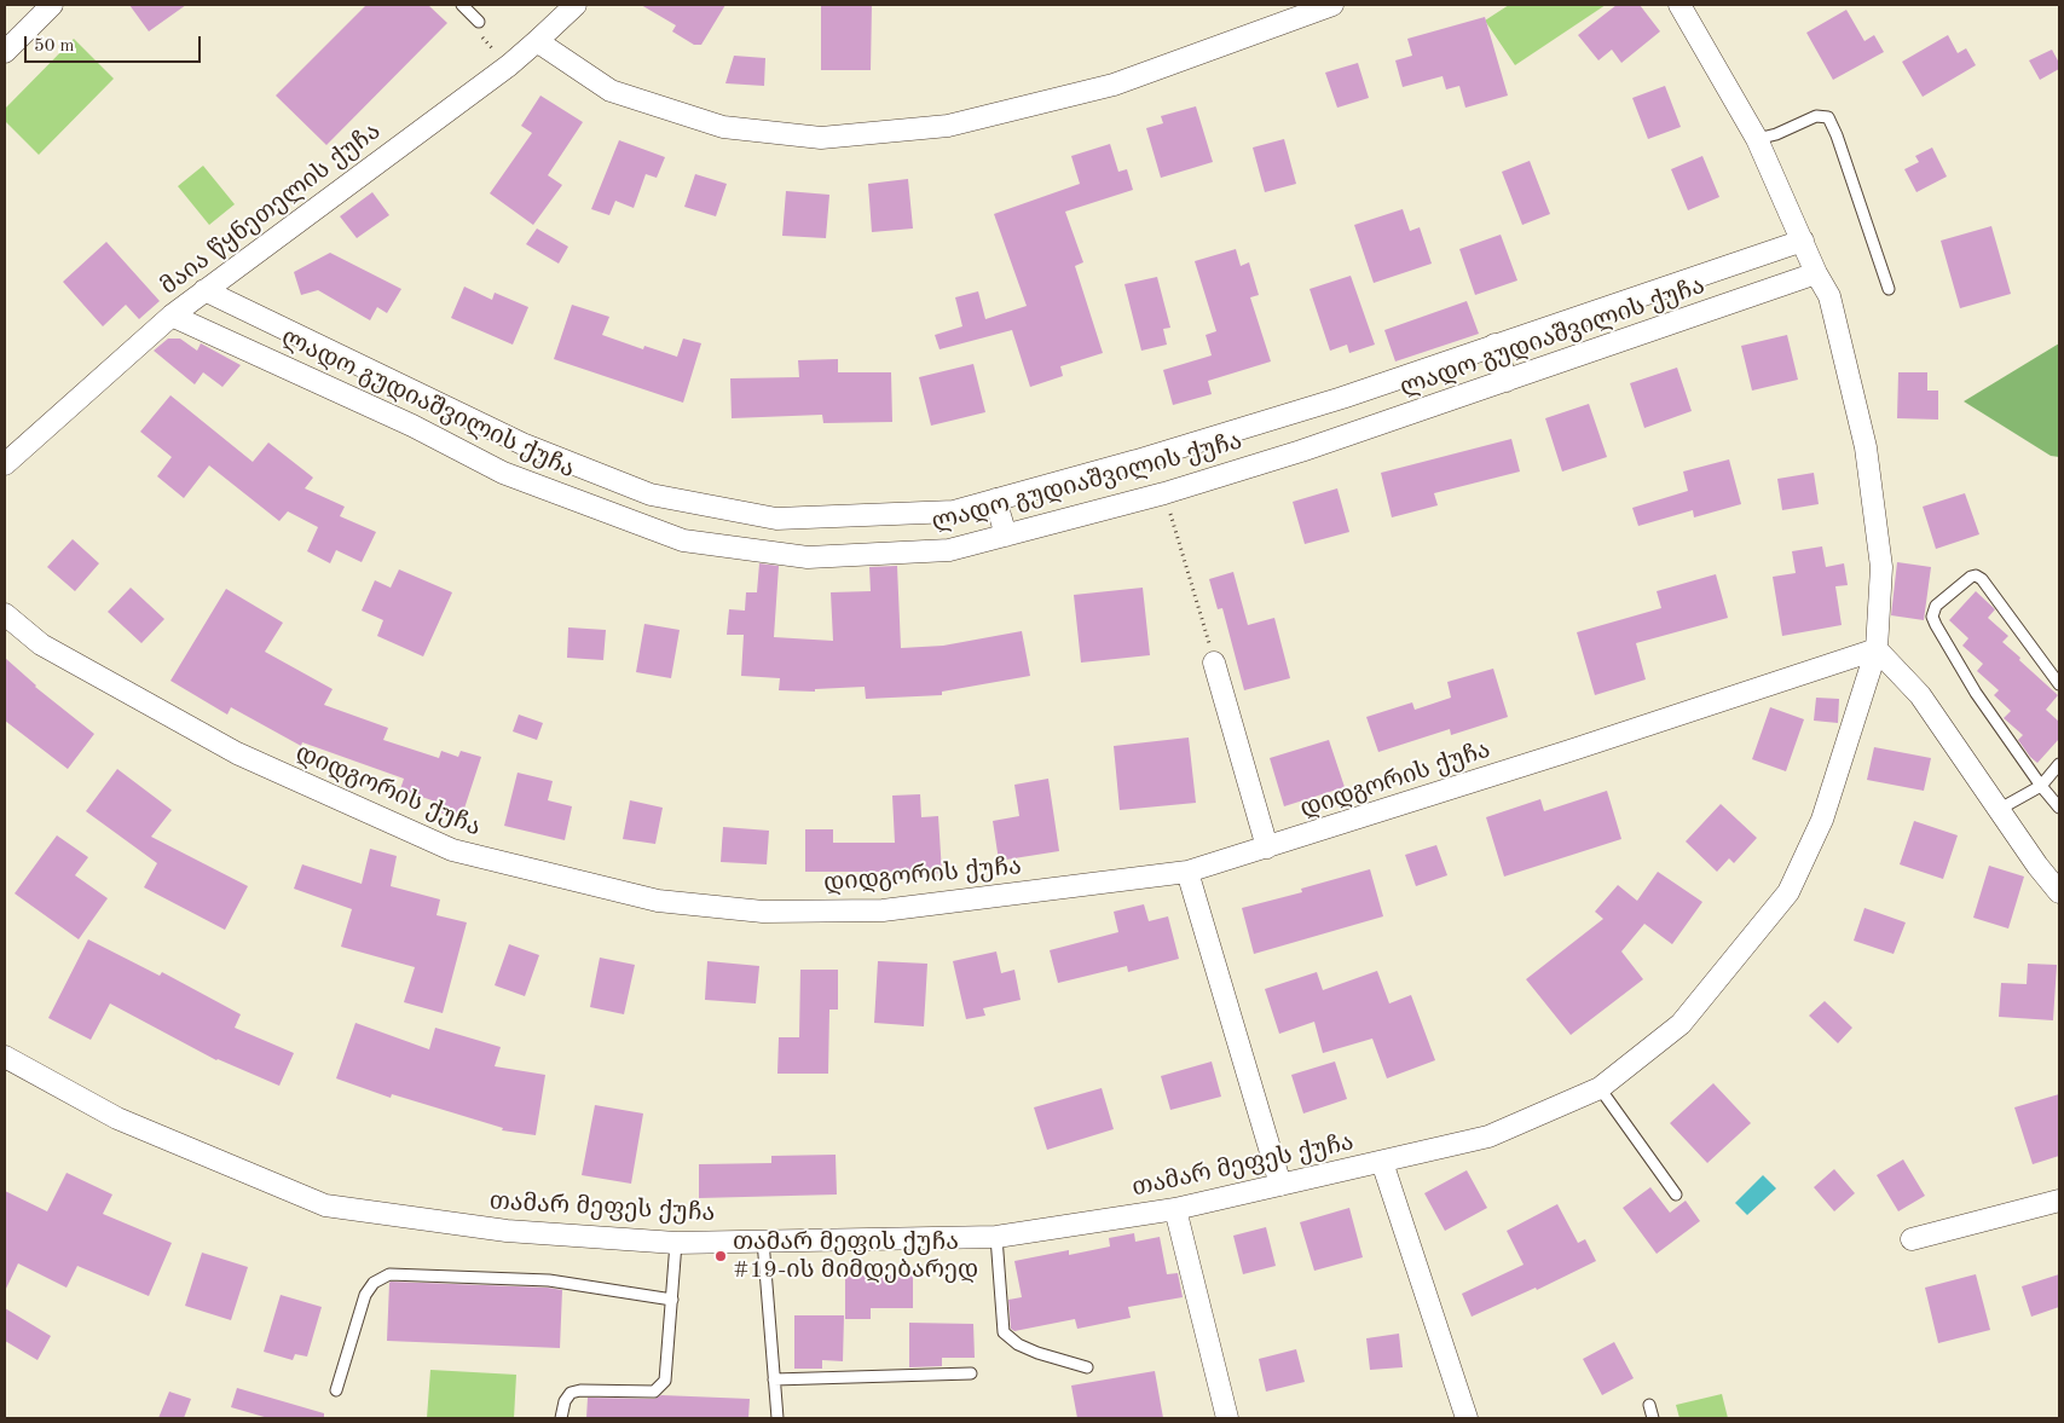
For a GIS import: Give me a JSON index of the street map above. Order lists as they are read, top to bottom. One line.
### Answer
{"streets":{"street":["მაია წყნეთელის ქუჩა","ლადო გუდიაშვილის ქუჩა","დიდგორის ქუჩა","თამარ მეფეს ქუჩა"]},"crossings":[["მაია წყნეთელის ქუჩა","ლადო გუდიაშვილის ქუჩა"],["ლადო გუდიაშვილის ქუჩა","თამარ მეფეს ქუჩა"],["დიდგორის ქუჩა","თამარ მეფეს ქუჩა"]],"places":["თამარ მეფის ქუჩა #19-ის მიმდებარედ"],"scale_bar":"50 m"}
